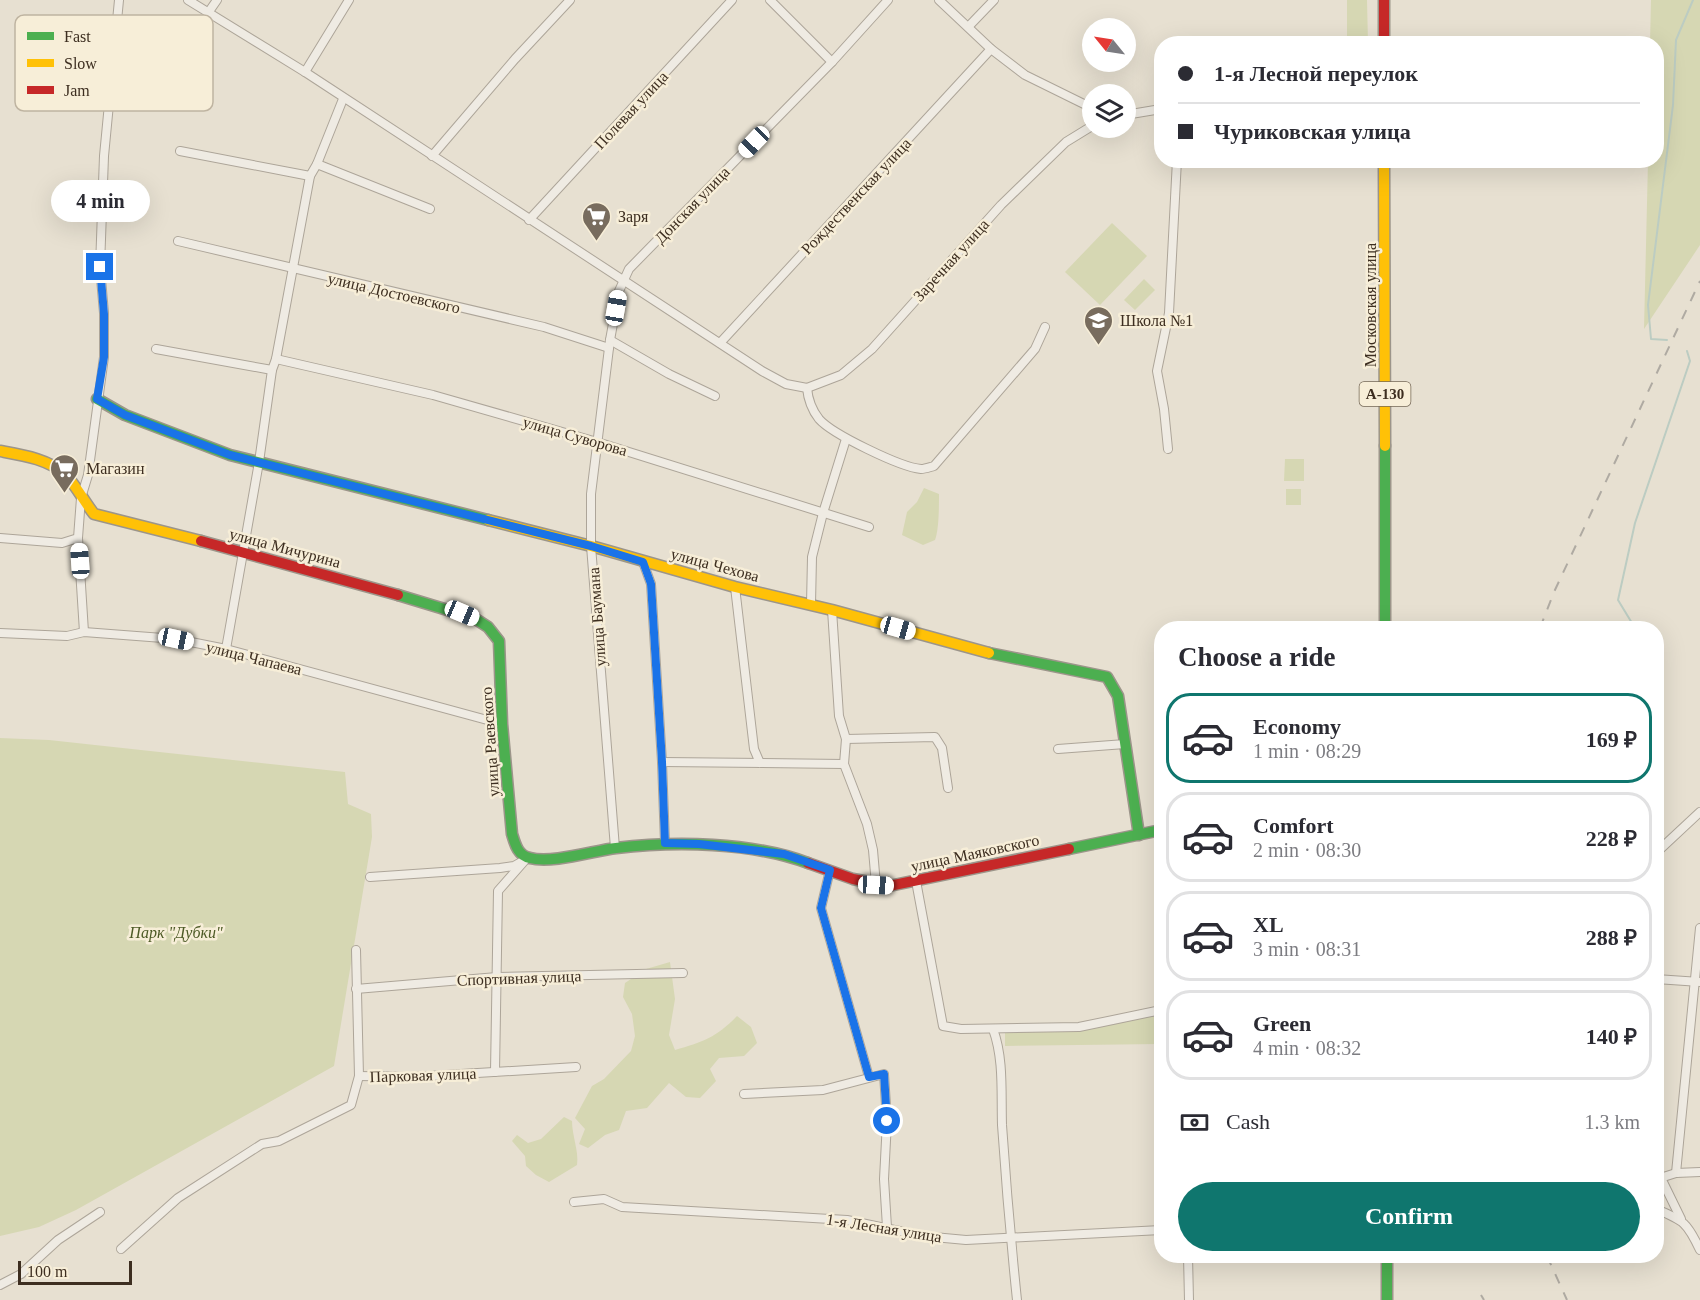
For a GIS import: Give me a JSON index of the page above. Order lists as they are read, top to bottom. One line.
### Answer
{"streets":{"street":["Полевая улица","Рождественская улица","Донская улица","Заречная улица","улица Достоевского","Московская улица","А-130","улица Суворова","улица Мичурина","улица Чехова","улица Баумана","улица Чапаева","улица Раевского","улица Маяковского","Спортивная улица","Парковая улица","1-я Лесная улица"]},"crossings":[["Донская улица","улица Баумана"],["улица Достоевского","улица Баумана"],["улица Суворова","улица Баумана"],["улица Мичурина","улица Раевского"],["улица Чехова","улица Баумана"],["улица Чехова","улица Маяковского"],["улица Баумана","улица Маяковского"],["улица Чапаева","улица Раевского"],["улица Раевского","улица Маяковского"]],"parks":["Парк \"Дубки\""],"places":{"supermarket":["Заря","Магазин"],"school or university":["Школа №1"]},"legend":["Fast","Slow","Jam"],"scale_bar":"100 m","north":"top left","page":{"banner":["1-я Лесной переулок","Чуриковская улица"],"bubble":"4 min","heading":"Choose a ride","list":[{"name":"Economy","note":"1 min · 08:29","value":"169 ₽"},{"name":"Comfort","note":"2 min · 08:30","value":"228 ₽"},{"name":"XL","note":"3 min · 08:31","value":"288 ₽"},{"name":"Green","note":"4 min · 08:32","value":"140 ₽"}],"pay":["Cash","1.3 km"],"buttons":"Confirm","scale":"100 m"}}
